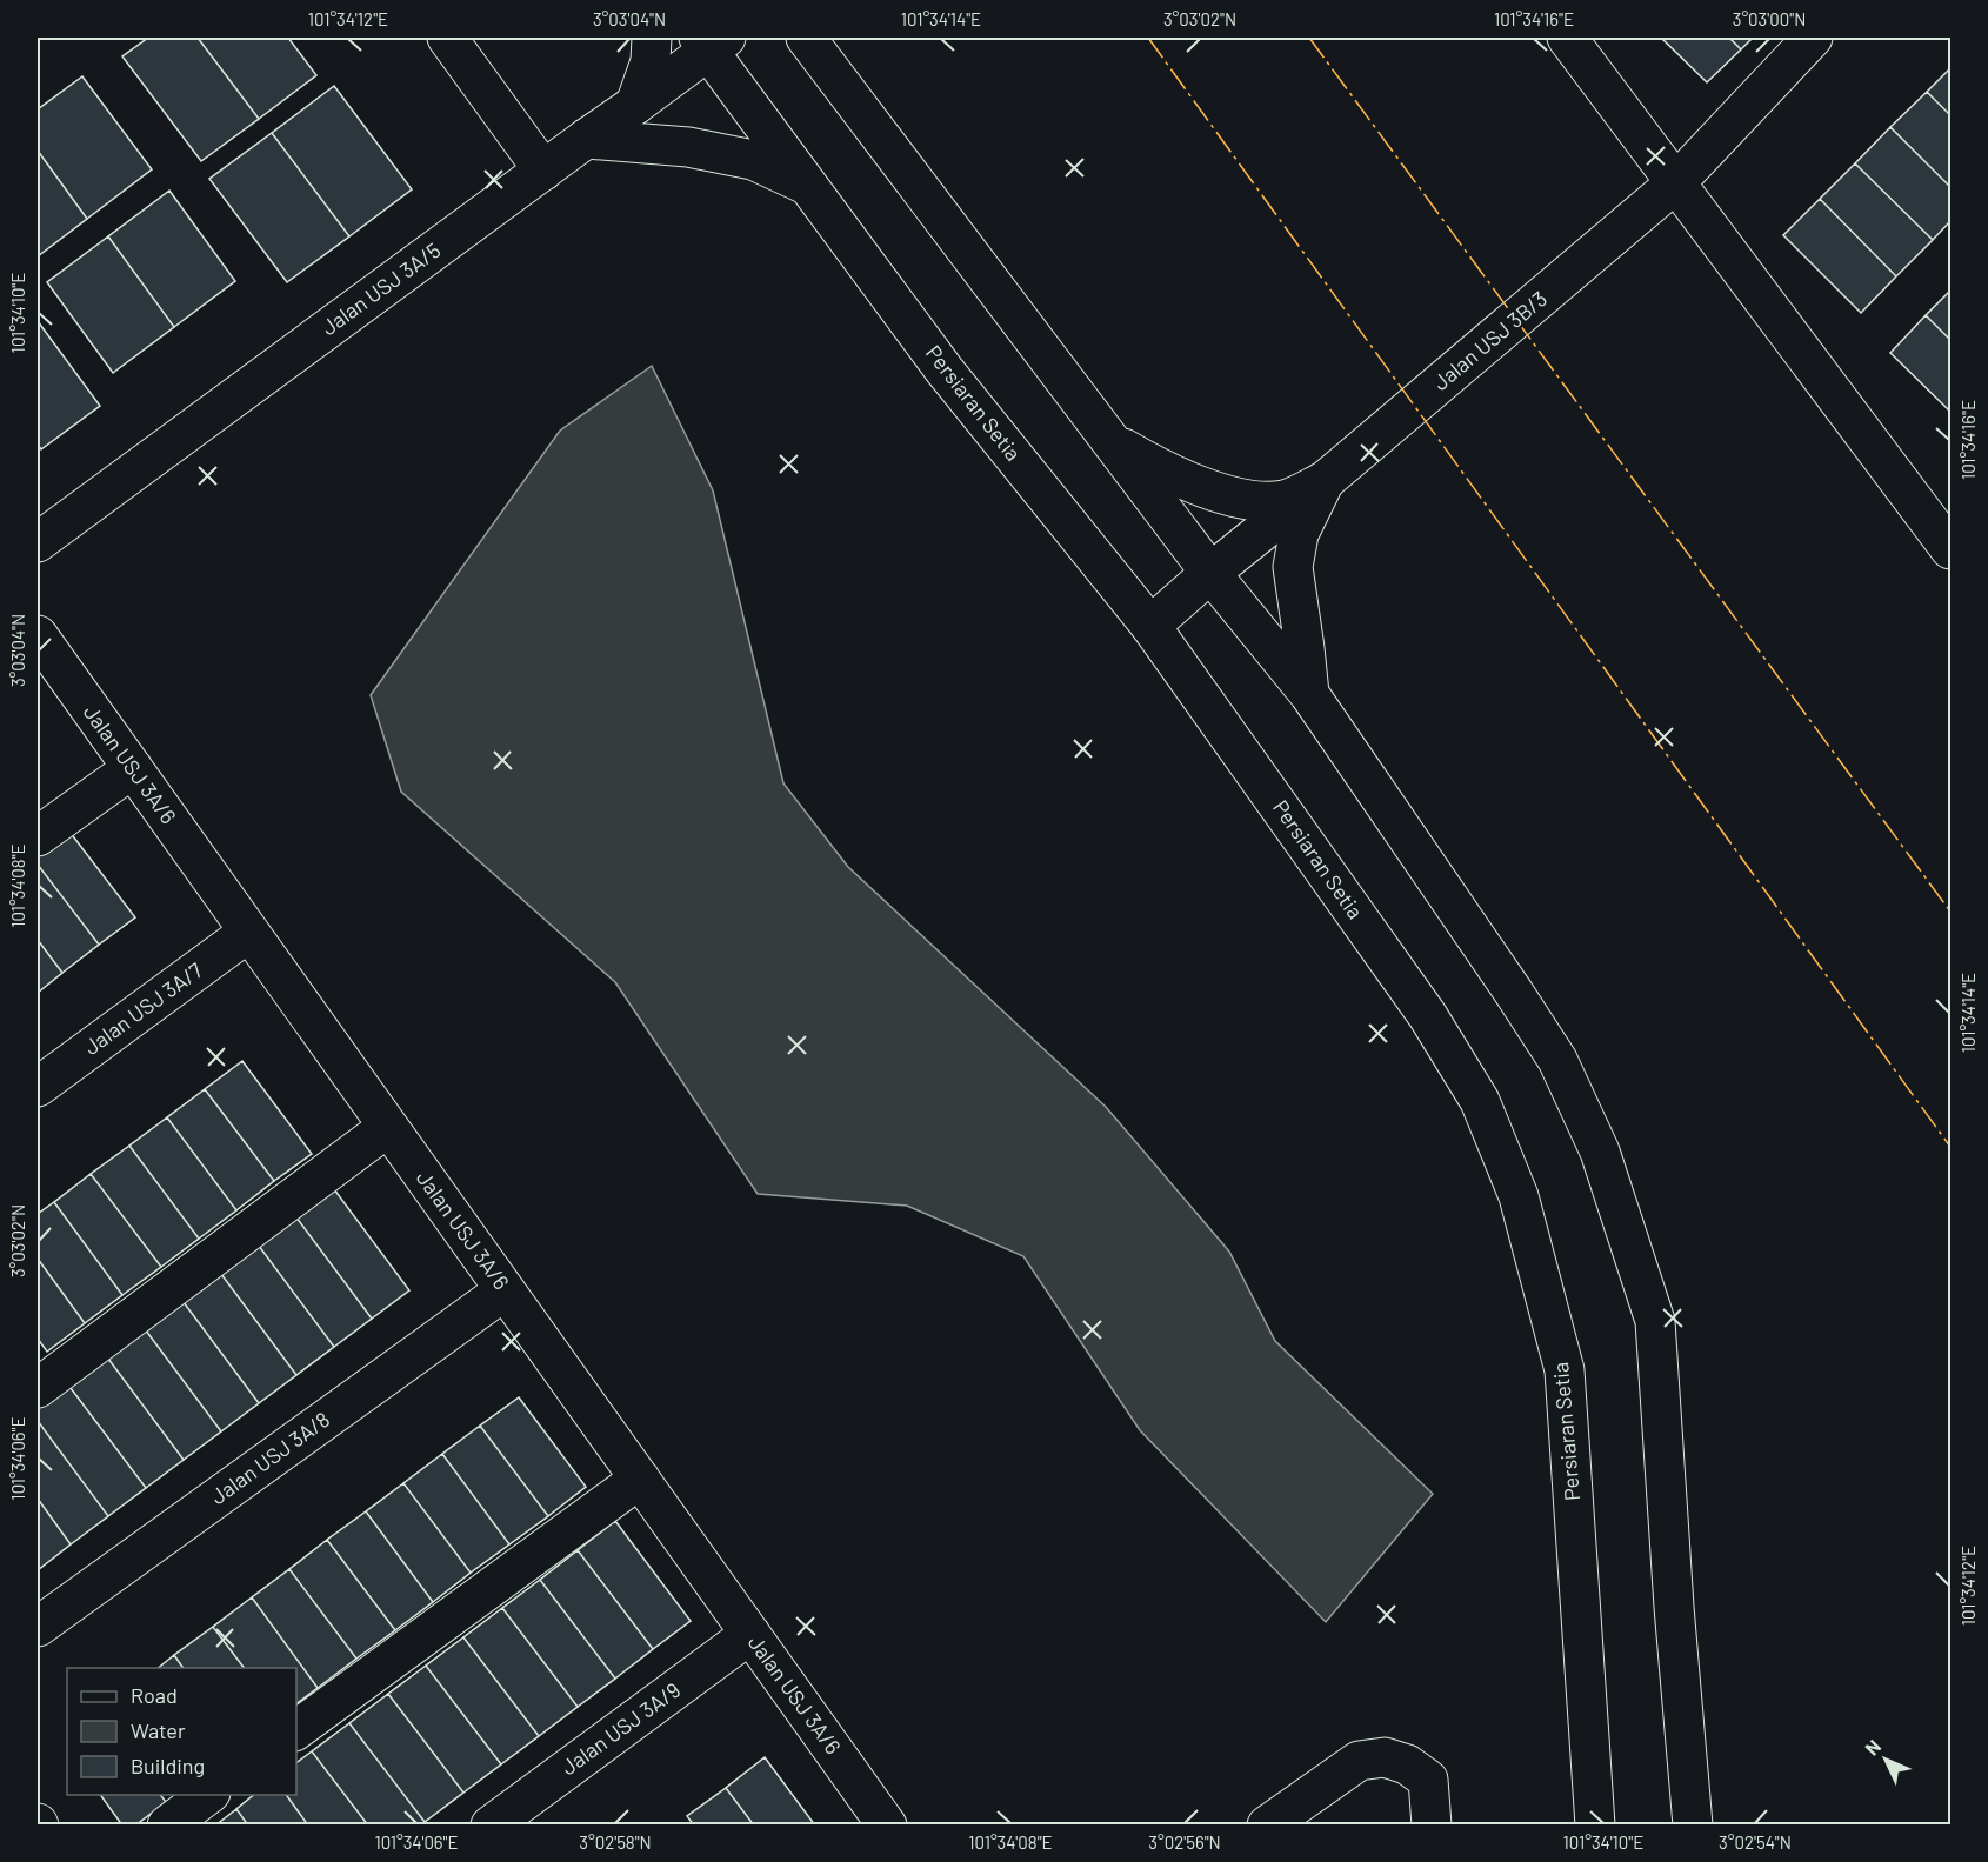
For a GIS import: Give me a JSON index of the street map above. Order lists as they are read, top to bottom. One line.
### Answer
{"streets":{"street":["Jalan USJ 3A/5","Jalan USJ 3B/3","Persiaran Setia","Jalan USJ 3A/6","Jalan USJ 3A/7","Jalan USJ 3A/8","Jalan USJ 3A/9"]},"crossings":[["Jalan USJ 3A/5","Persiaran Setia"],["Jalan USJ 3B/3","Persiaran Setia"],["Jalan USJ 3A/6","Jalan USJ 3A/7"],["Jalan USJ 3A/6","Jalan USJ 3A/8"],["Jalan USJ 3A/6","Jalan USJ 3A/9"]],"legend":["Road","Water","Building"],"north":"top left","coordinates":["101°34'12\"E","3°03'04\"N","101°34'14\"E","3°03'02\"N","101°34'16\"E","3°03'00\"N","101°34'10\"E","101°34'08\"E","101°34'06\"E","3°02'58\"N","3°02'56\"N","3°02'54\"N"]}
